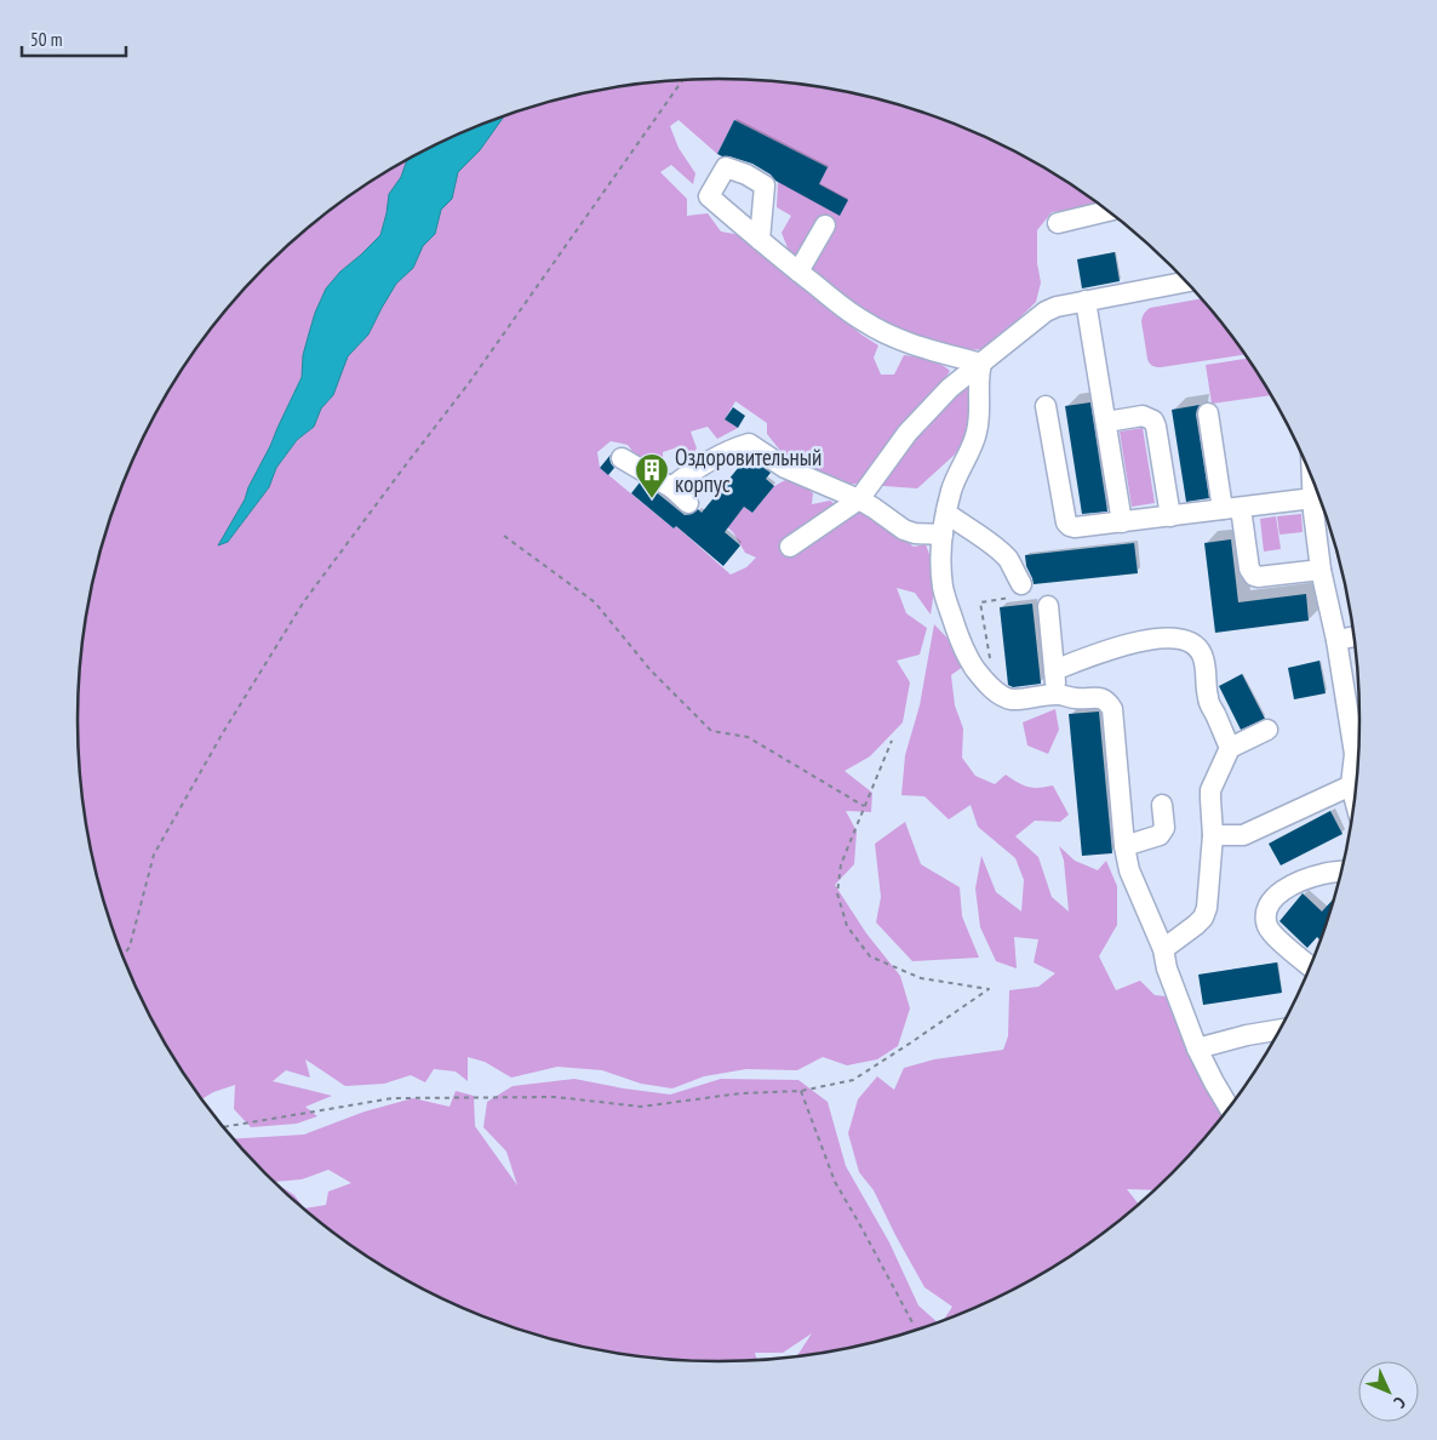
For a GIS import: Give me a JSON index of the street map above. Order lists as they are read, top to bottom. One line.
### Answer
{"places":{"building":["Оздоровительный корпус"]},"scale_bar":"50 m","north":"bottom right"}
